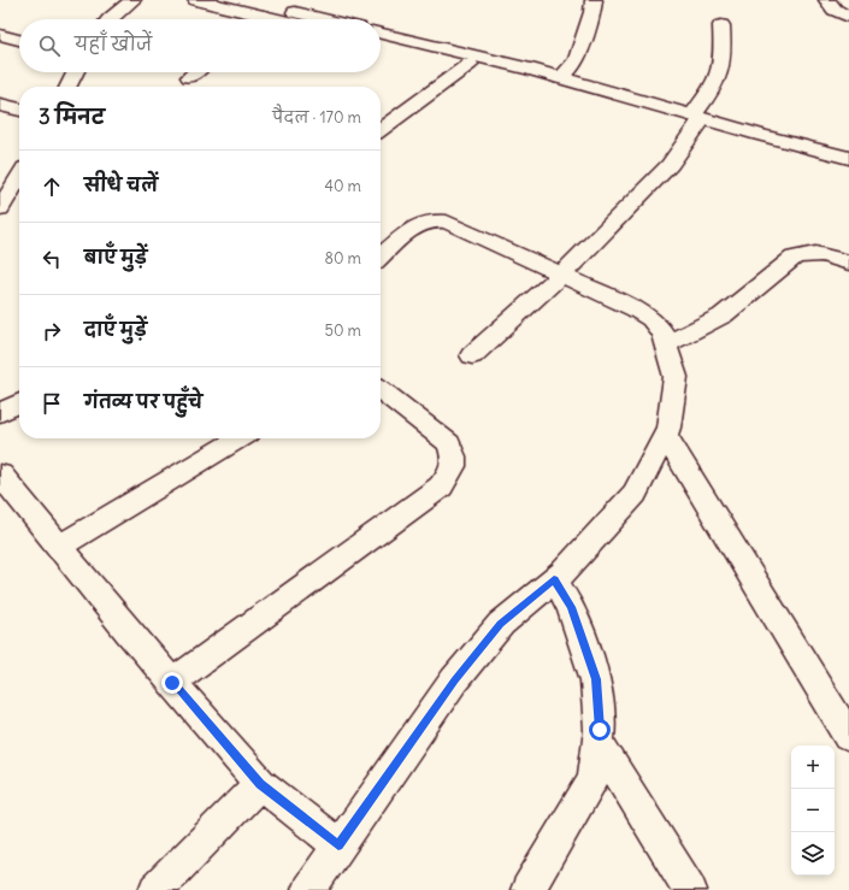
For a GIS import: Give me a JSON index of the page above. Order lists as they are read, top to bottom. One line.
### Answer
{"page":{"search":"यहाँ खोजें","heading":["3 मिनट","पैदल · 170 m"],"list":[["सीधे चलें","40 m"],["बाएँ मुड़ें","80 m"],["दाएँ मुड़ें","50 m"],"गंतव्य पर पहुँचे"],"map_buttons":["+","−"]}}
